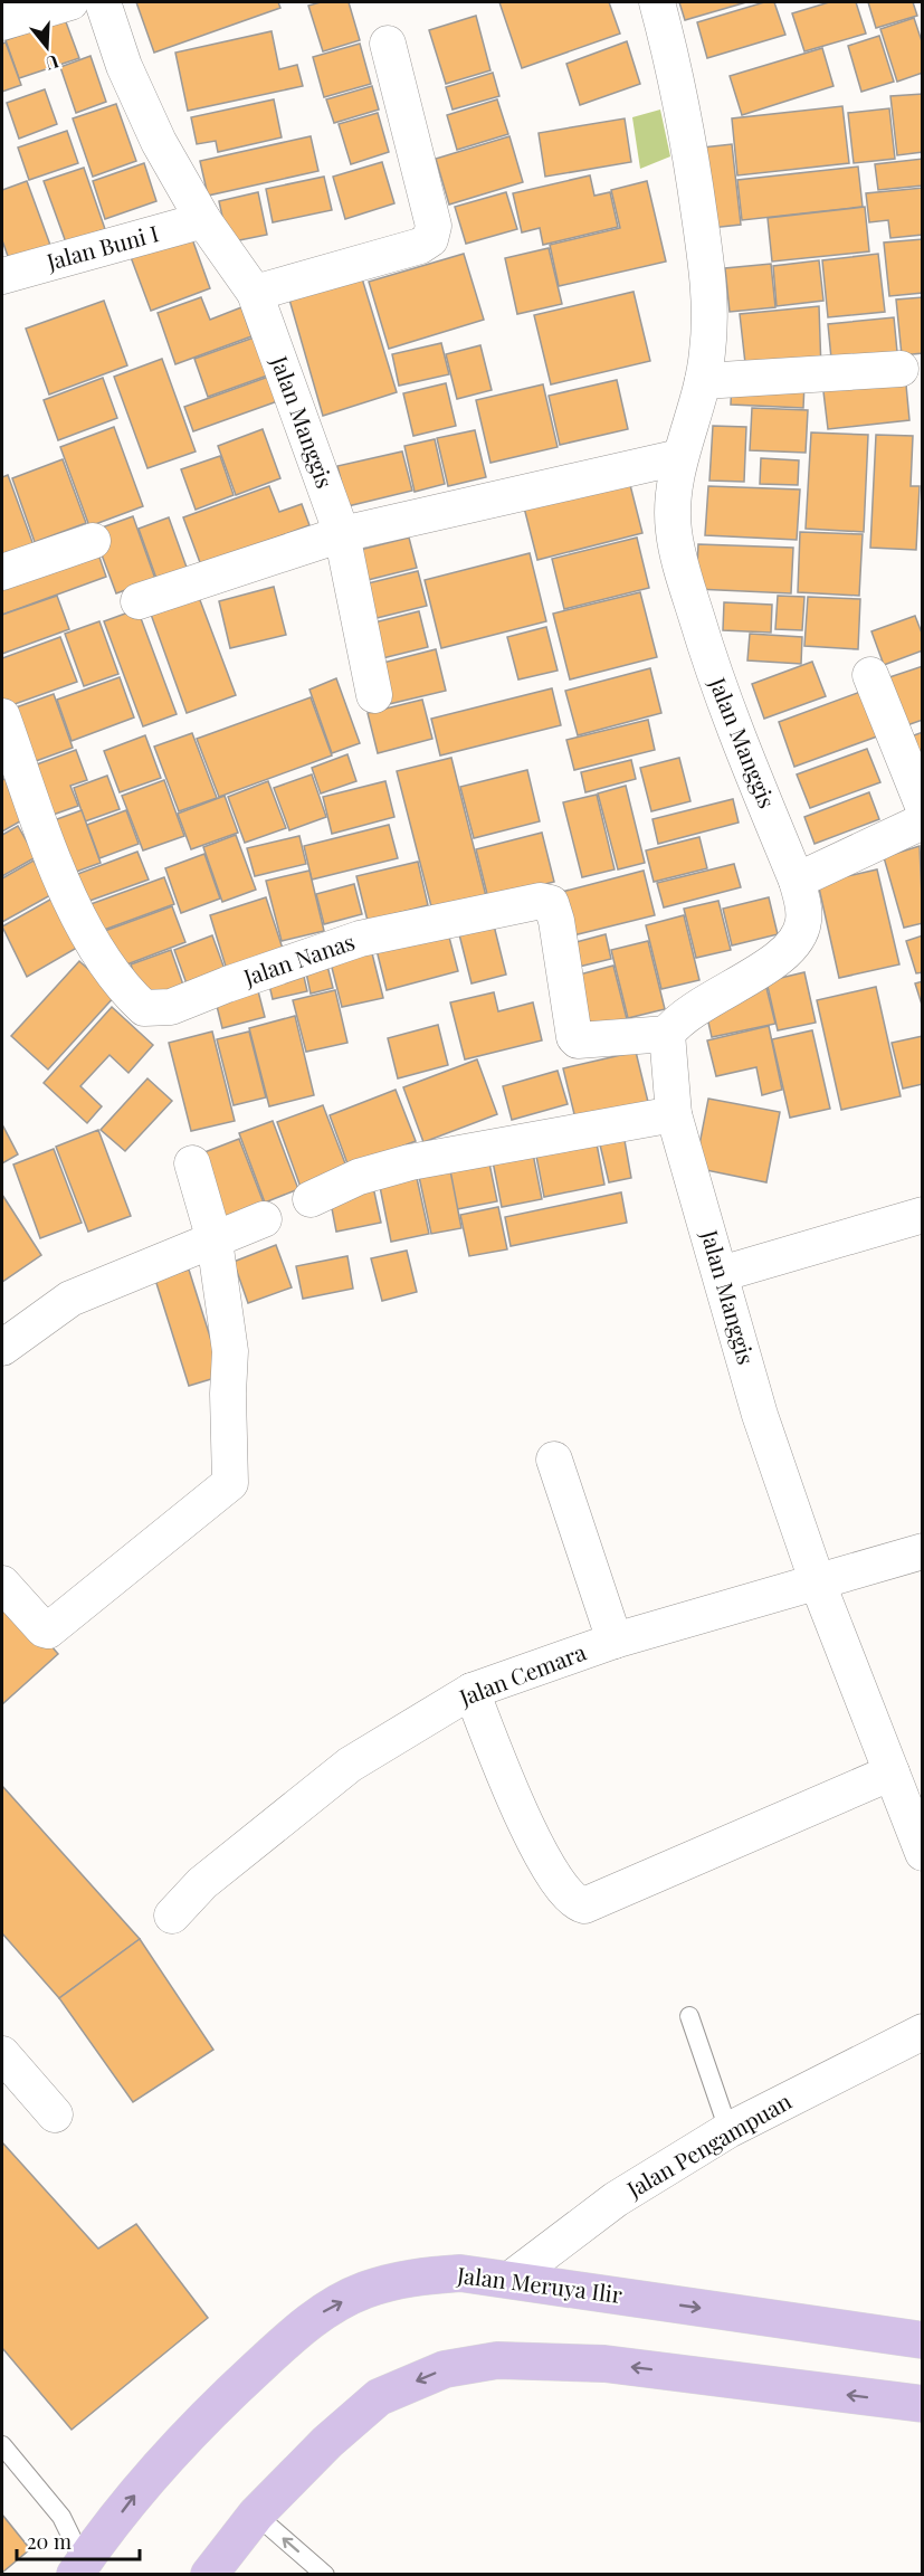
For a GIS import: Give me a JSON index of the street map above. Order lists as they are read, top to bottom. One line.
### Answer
{"streets":{"main road":["Jalan Meruya Ilir"],"street":["Jalan Buni I","Jalan Manggis","Jalan Nanas","Jalan Cemara","Jalan Pengampuan"]},"crossings":[["Jalan Buni I","Jalan Manggis"],["Jalan Manggis","Jalan Nanas"],["Jalan Manggis","Jalan Cemara"],["Jalan Pengampuan","Jalan Meruya Ilir"]],"scale_bar":"20 m","north":"bottom"}
